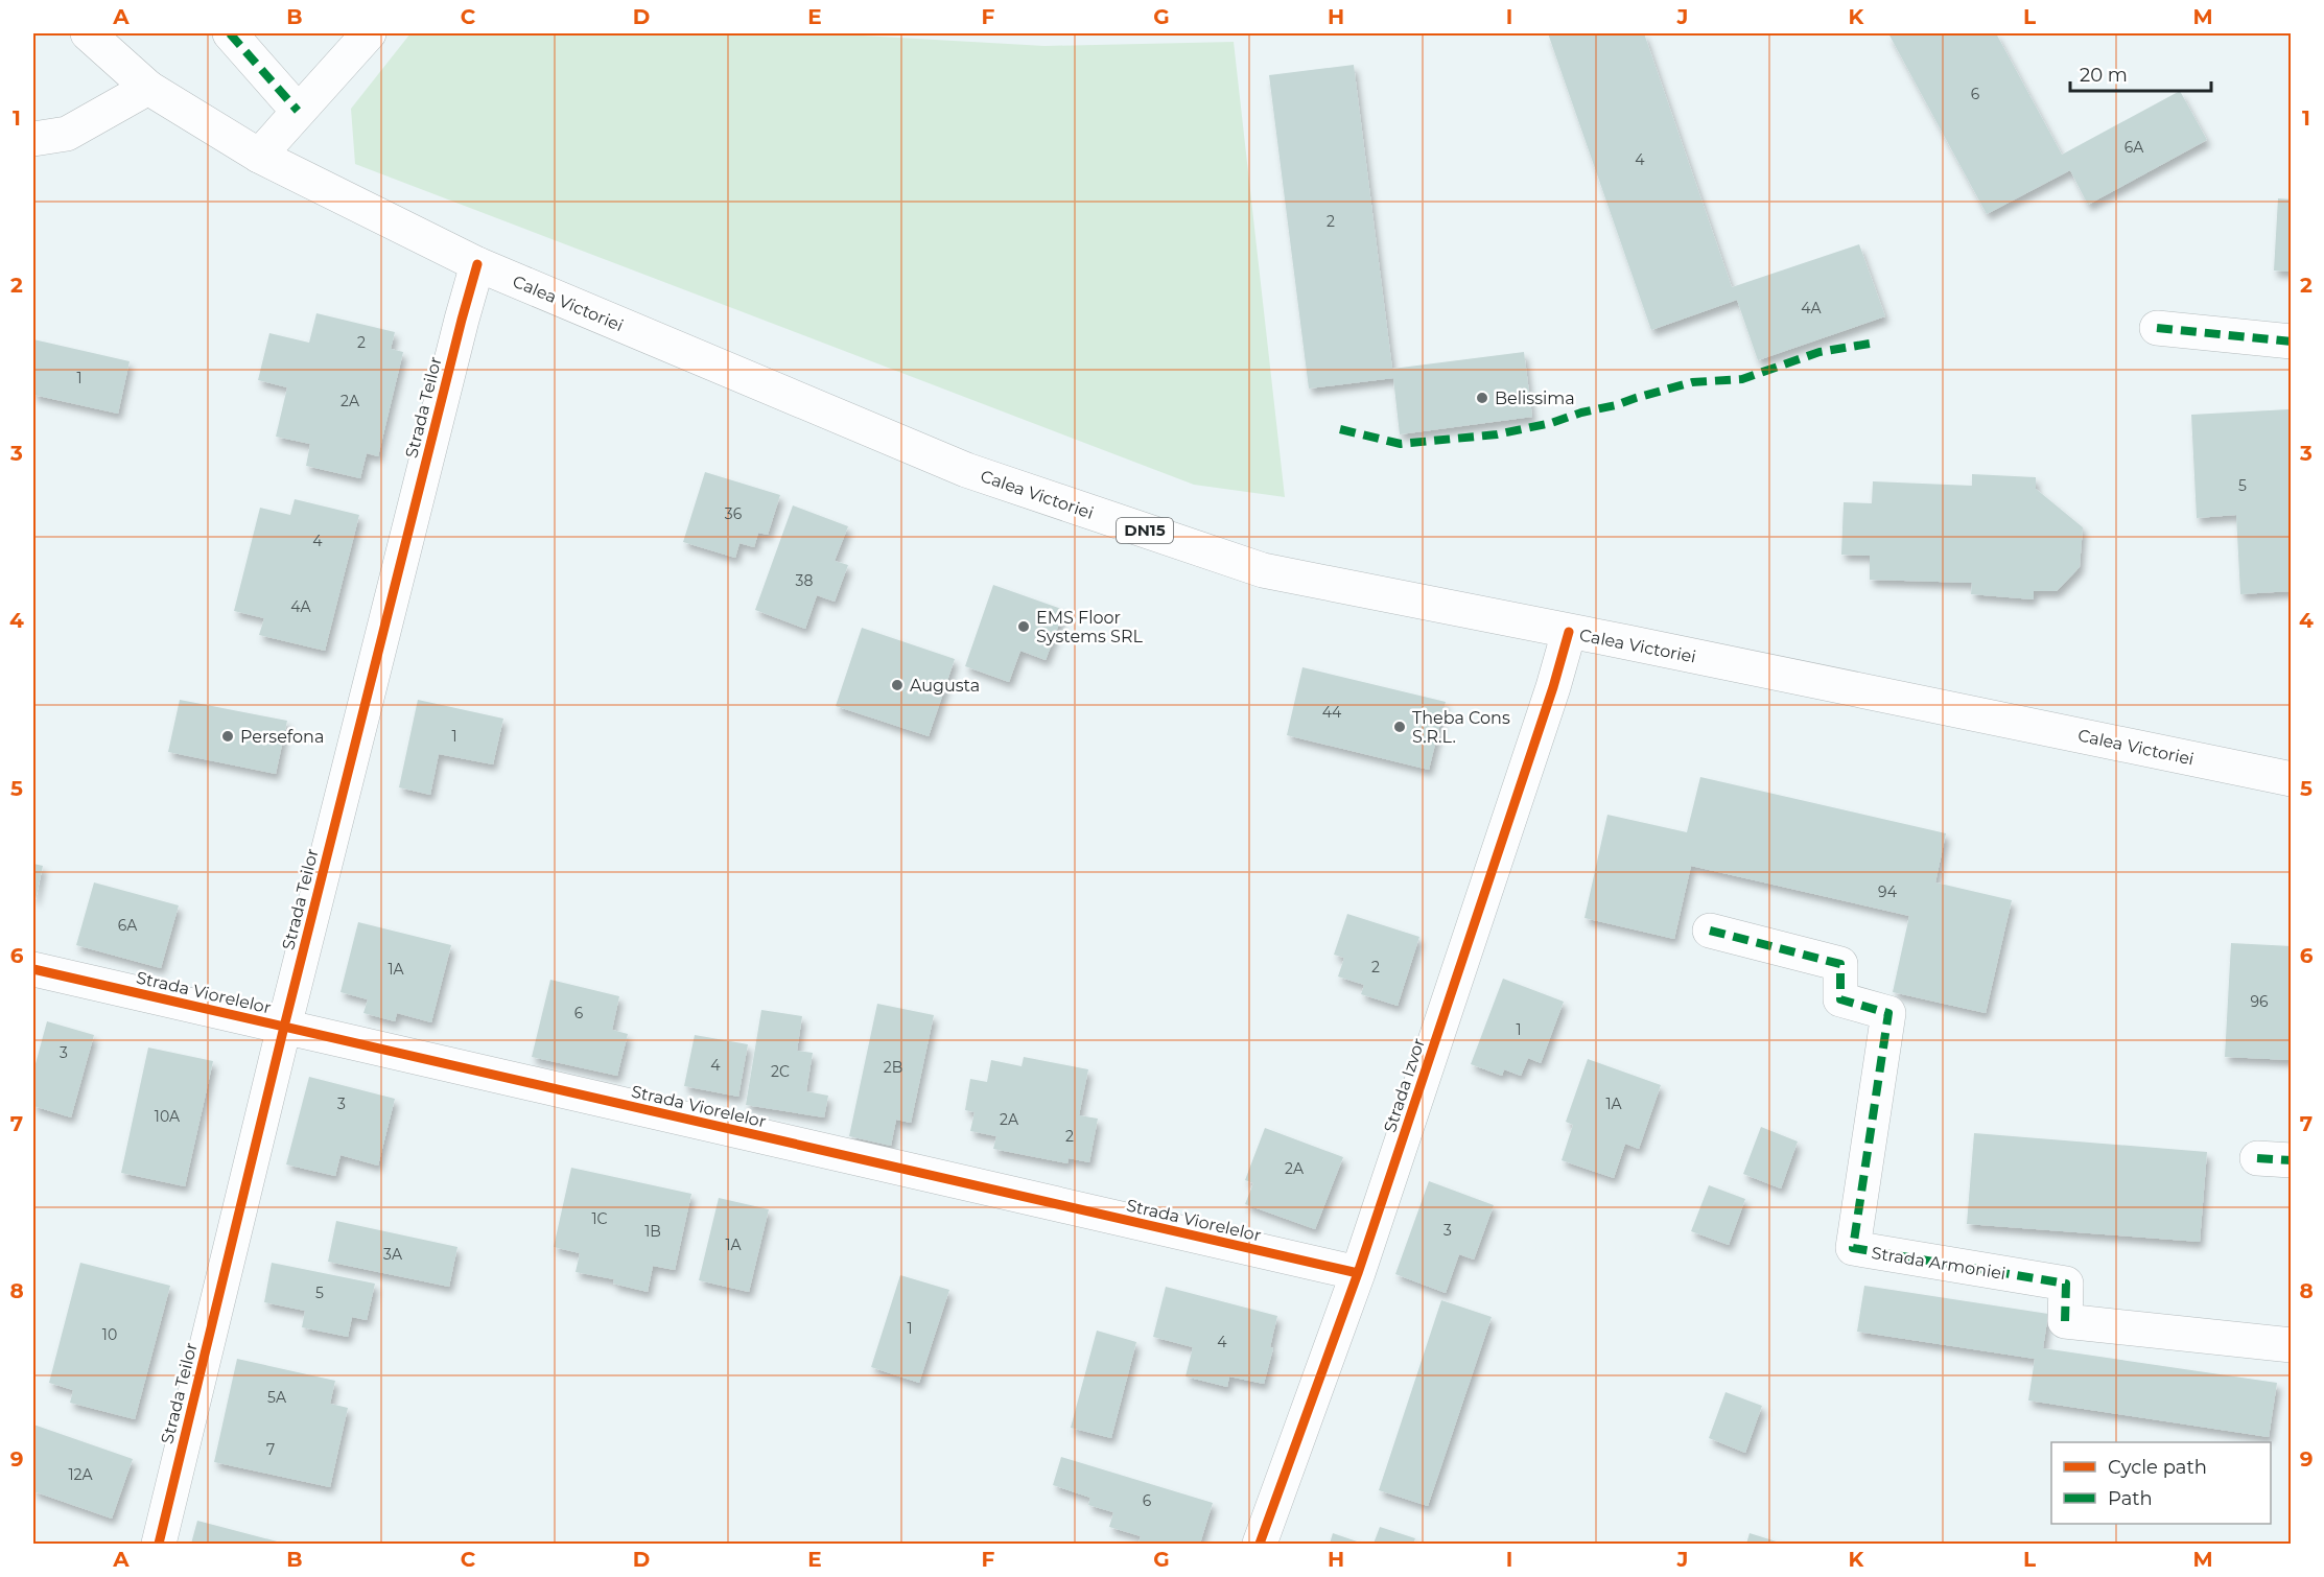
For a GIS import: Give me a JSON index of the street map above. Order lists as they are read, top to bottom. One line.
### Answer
{"streets":{"street":["Calea Victoriei","Strada Teilor","DN15","Strada Viorelelor","Strada Izvor","Strada Armoniei"]},"crossings":[["Calea Victoriei","Strada Teilor"],["Calea Victoriei","Strada Izvor"],["Strada Teilor","Strada Viorelelor"],["Strada Viorelelor","Strada Izvor"]],"places":["Belissima","EMS Floor Systems SRL","Augusta","Theba Cons S.R.L.","Persefona"],"house_numbers":["6","6A","4","2","4A","2","1","2A","5","36","4","38","4A","44","1","94","6A","2","1A","96","6","1","3","4","2B","2C","3","1A","10A","2A","2","2A","1C","3","1B","1A","3A","5","1","10","4","5A","7","12A","6"],"legend":["Cycle path","Path"],"scale_bar":"20 m","grid":{"columns":["A","B","C","D","E","F","G","H","I","J","K","L","M"],"rows":["1","2","3","4","5","6","7","8","9"]}}
